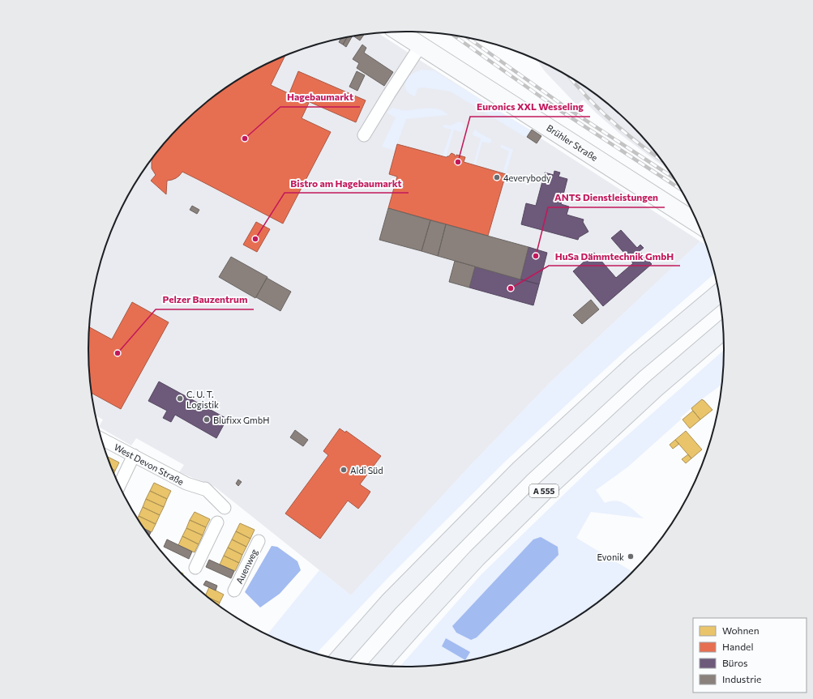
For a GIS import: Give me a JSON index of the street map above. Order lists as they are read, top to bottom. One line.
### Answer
{"streets":{"highway":["A 555"],"main road":["Brühler Straße"],"street":["West Devon Straße","Auenweg"]},"places":["Hagebaumarkt","Euronics XXL Wesseling","4everybody","Bistro am Hagebaumarkt","ANTS Dienstleistungen","HuSa Dämmtechnik GmbH","Pelzer Bauzentrum","C. U. T. Logistik","Blufixx GmbH","Aldi Süd","Evonik"],"legend":["Wohnen","Handel","Büros","Industrie"]}
